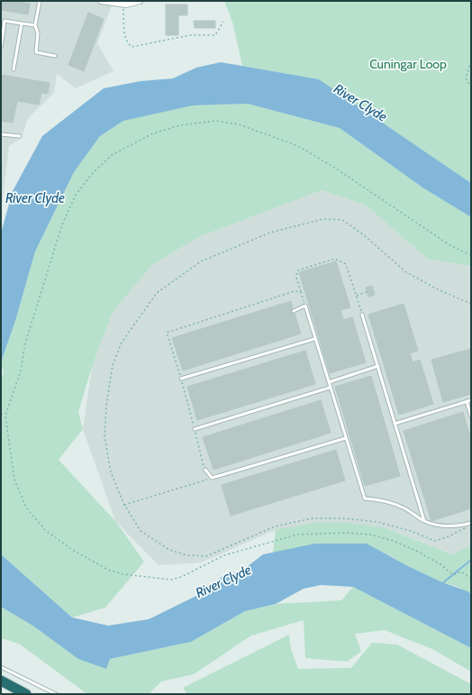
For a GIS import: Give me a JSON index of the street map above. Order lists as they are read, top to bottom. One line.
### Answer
{"water":["River Clyde"],"parks":["Cuningar Loop"]}
